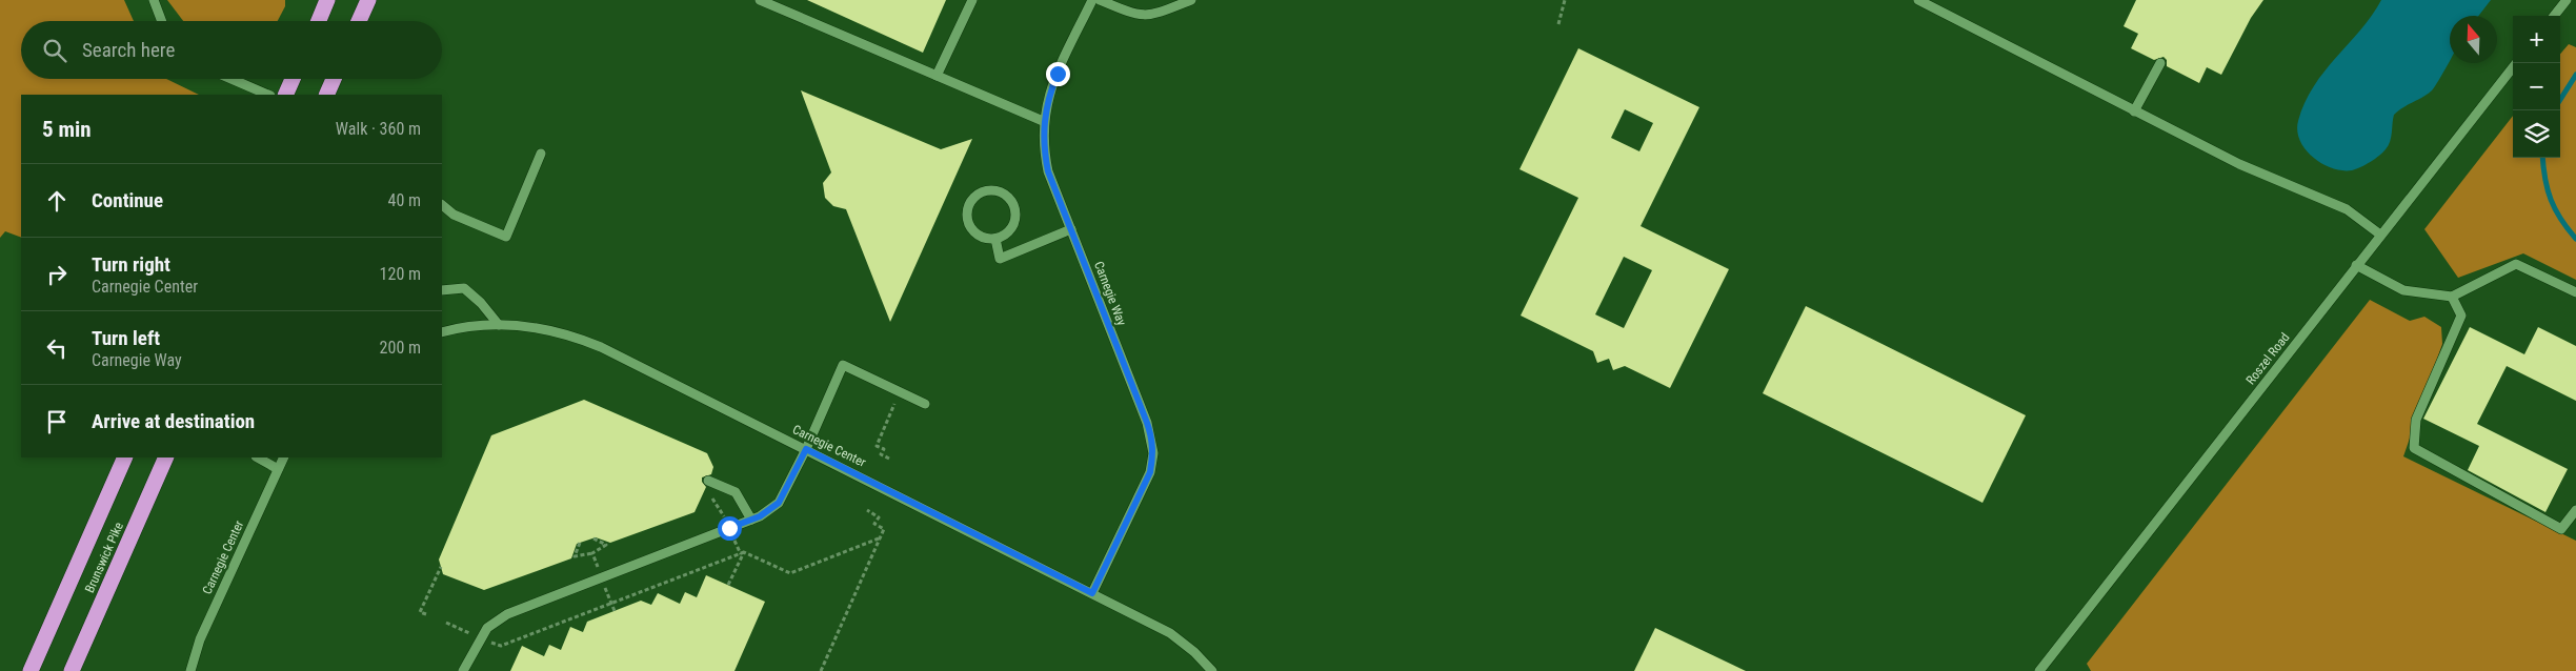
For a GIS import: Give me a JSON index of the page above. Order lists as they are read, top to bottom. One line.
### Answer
{"streets":{"highway":["Brunswick Pike"],"street":["Carnegie Way","Roszel Road","Carnegie Center"]},"crossings":[["Carnegie Way","Carnegie Center"]],"north":"top","page":{"map_buttons":["+","−"],"search":"Search here","heading":["5 min","Walk · 360 m"],"list":[["Continue","40 m"],["Turn right","Carnegie Center","120 m"],["Turn left","Carnegie Way","200 m"],"Arrive at destination"]}}
